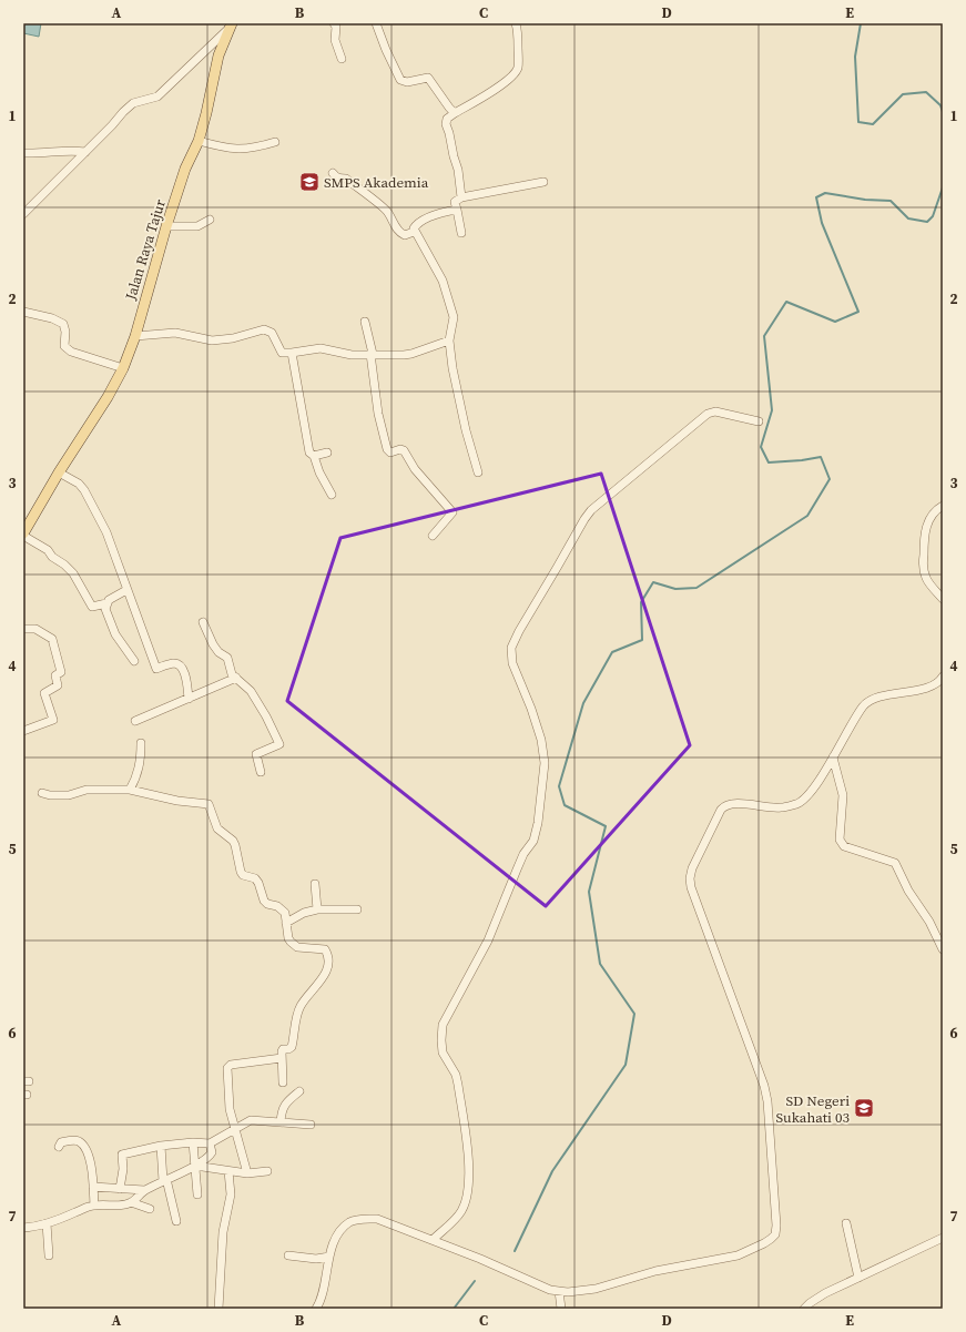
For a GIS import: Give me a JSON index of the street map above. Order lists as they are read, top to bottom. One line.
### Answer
{"streets":{"main road":["Jalan Raya Tajur"]},"places":{"school or university":["SMPS Akademia","SD Negeri Sukahati 03"]},"grid":{"columns":["A","B","C","D","E"],"rows":["1","2","3","4","5","6","7"]}}
